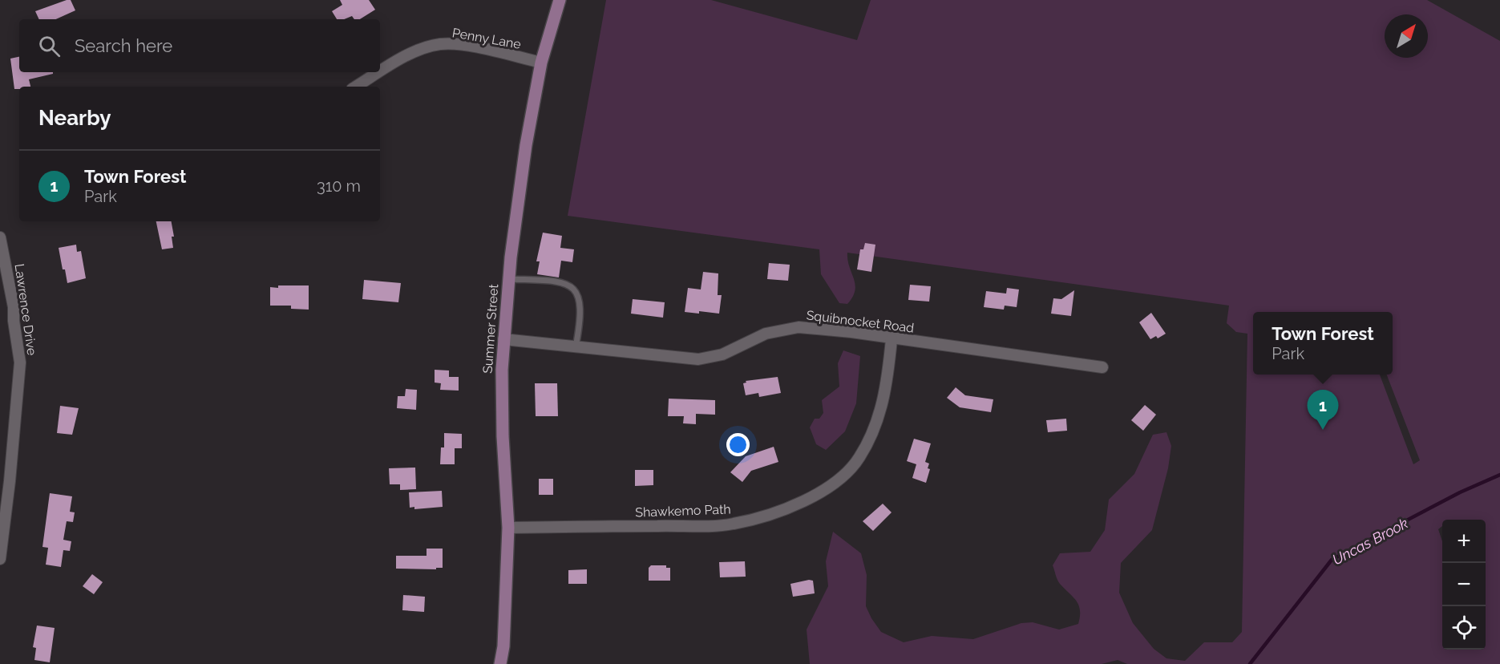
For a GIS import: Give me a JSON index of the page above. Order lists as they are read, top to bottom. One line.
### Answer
{"streets":{"main road":["Summer Street"],"street":["Penny Lane","Lawrence Drive","Squibnocket Road","Shawkemo Path"]},"crossings":[["Penny Lane","Summer Street"],["Squibnocket Road","Summer Street"],["Squibnocket Road","Shawkemo Path"],["Summer Street","Shawkemo Path"]],"water":["Uncas Brook"],"north":"top right","page":{"search":"Search here","heading":"Nearby","list":[{"mark":"1","name":"Town Forest","note":"Park","value":"310 m"}],"popup":["Town Forest","Park"],"pins":"1","map_buttons":["+","−"]}}
